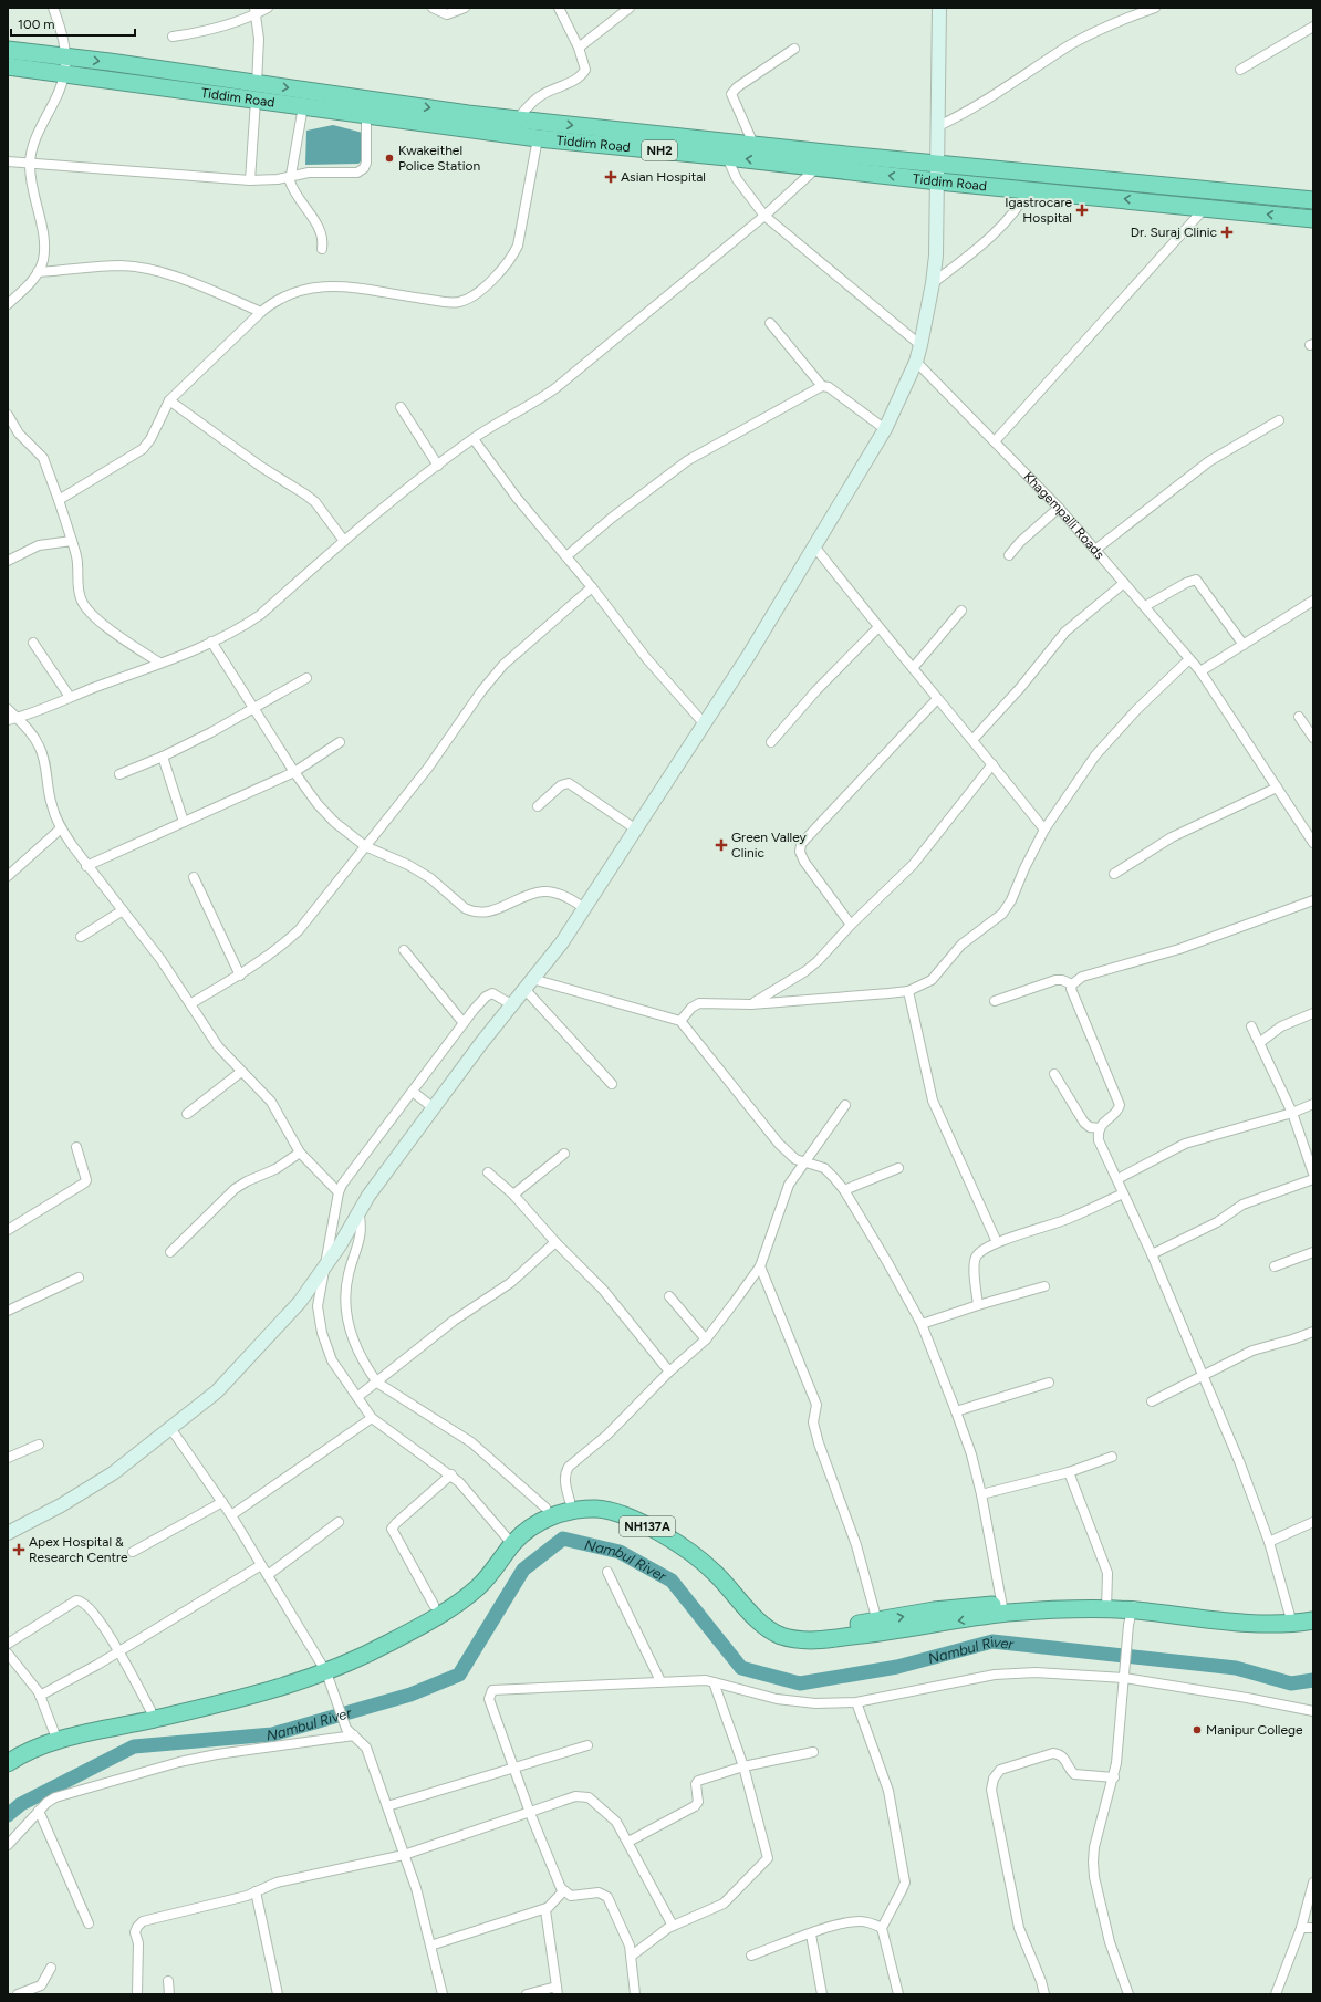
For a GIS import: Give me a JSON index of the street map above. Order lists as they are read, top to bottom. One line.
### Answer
{"streets":{"highway":["Tiddim Road","NH2","NH137A"],"street":["Khagempalli Roads"]},"water":["Nambul River"],"places":{"other":["Kwakeithel Police Station","Manipur College"],"health":["Asian Hospital","Igastrocare Hospital","Dr. Suraj Clinic","Green Valley Clinic","Apex Hospital & Research Centre"]},"scale_bar":"100 m"}
